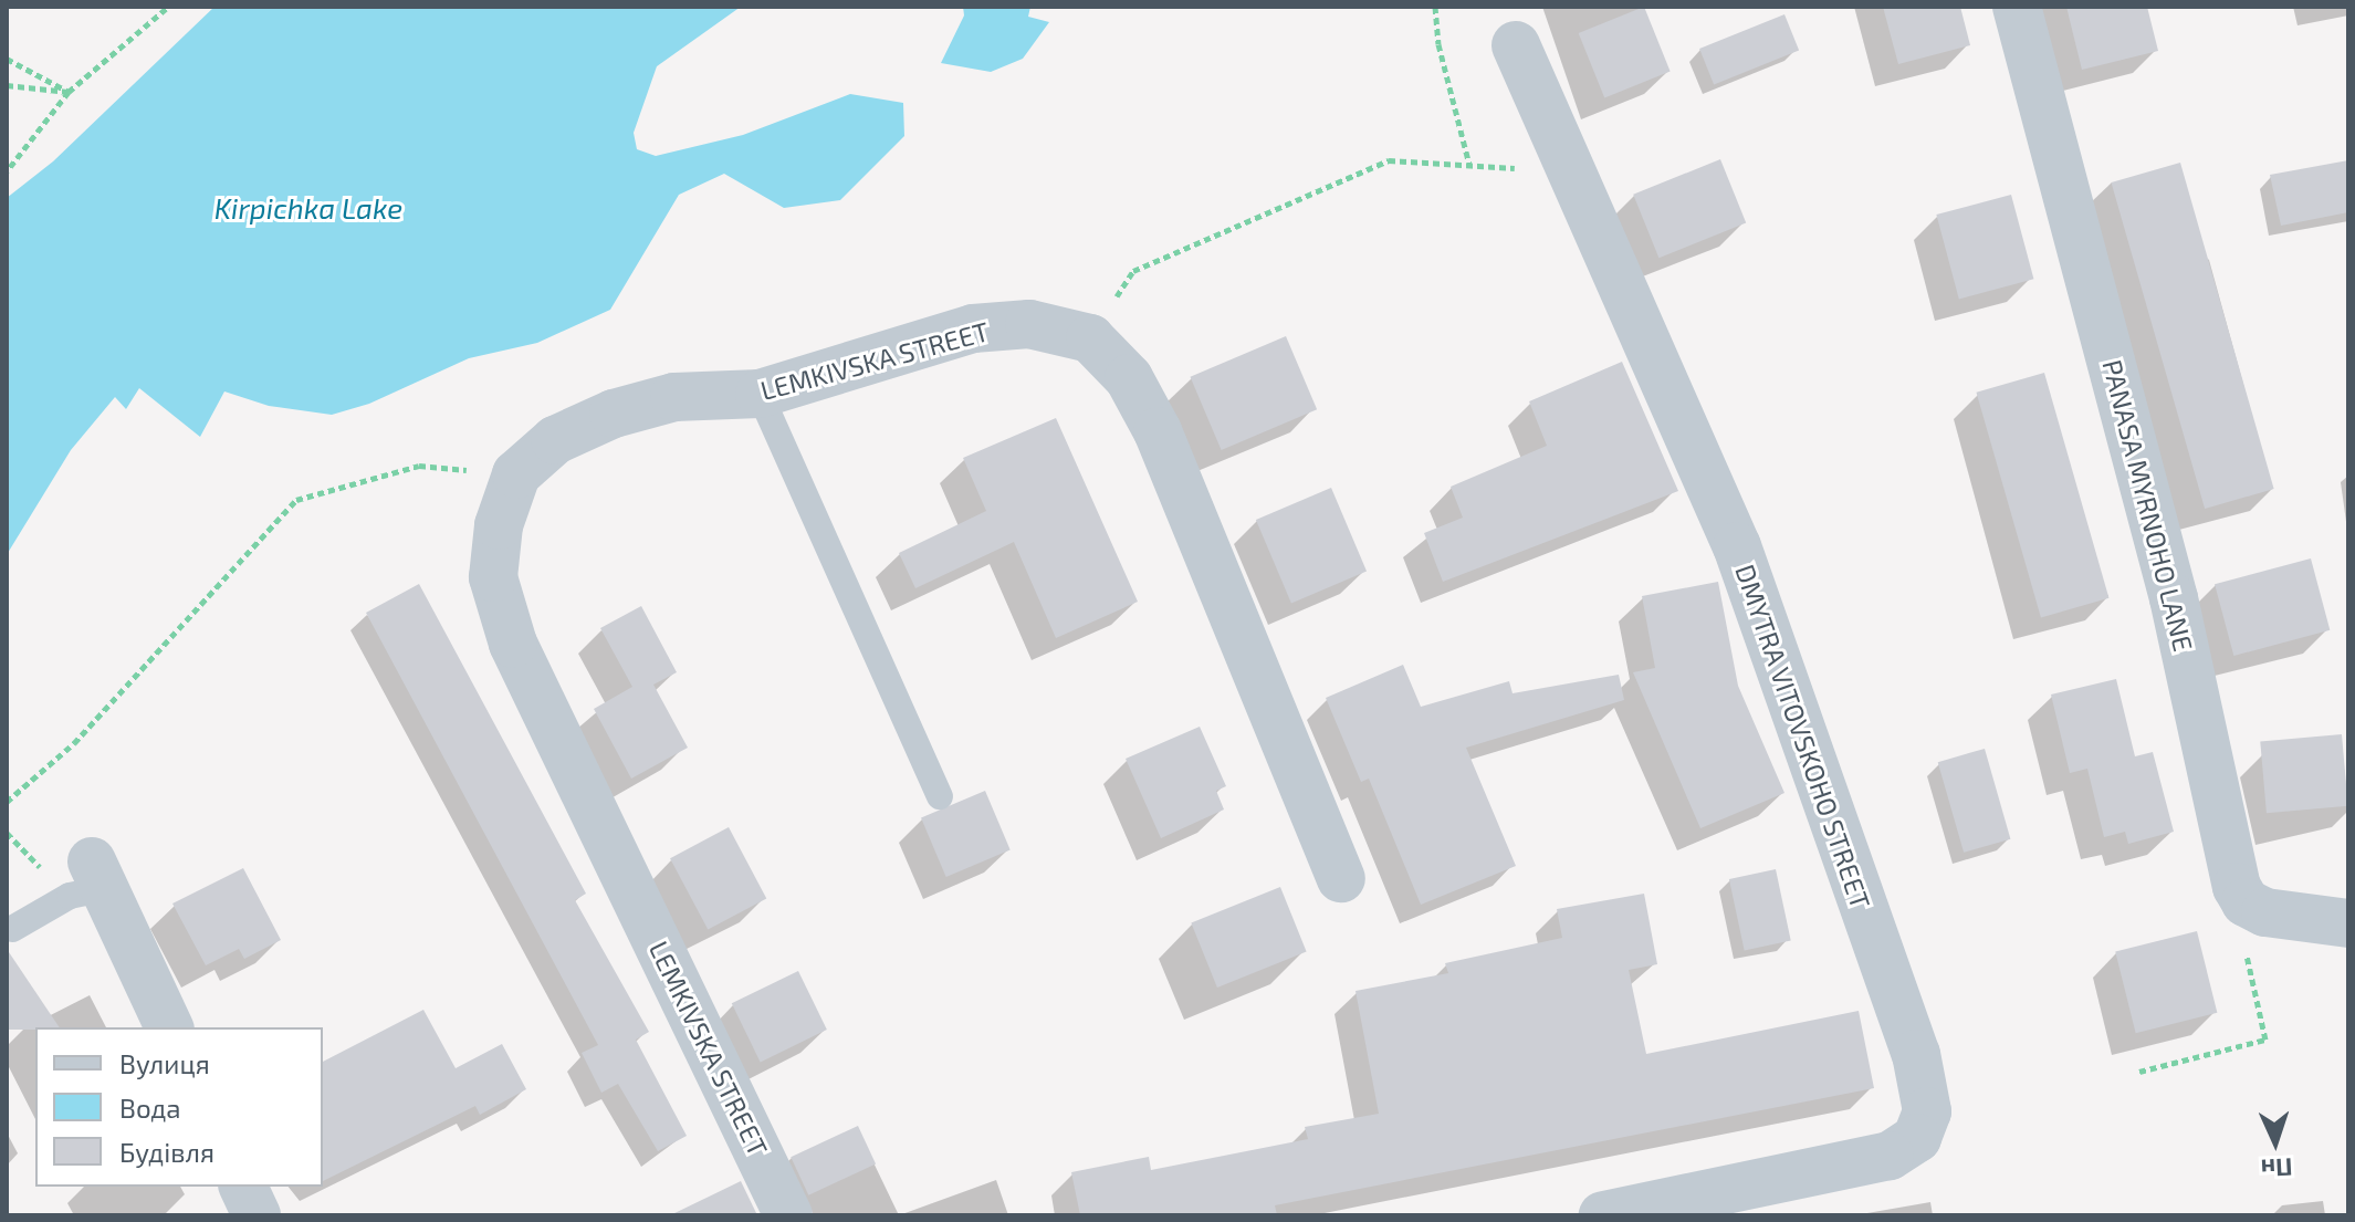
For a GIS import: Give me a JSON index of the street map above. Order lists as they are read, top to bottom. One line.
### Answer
{"streets":{"street":["LEMKIVSKA STREET","PANASA MYRNOHO LANE","DMYTRA VITOVSKOHO STREET"]},"water":["Kirpichka Lake"],"legend":["Вулиця","Вода","Будівля"],"north":"bottom"}
